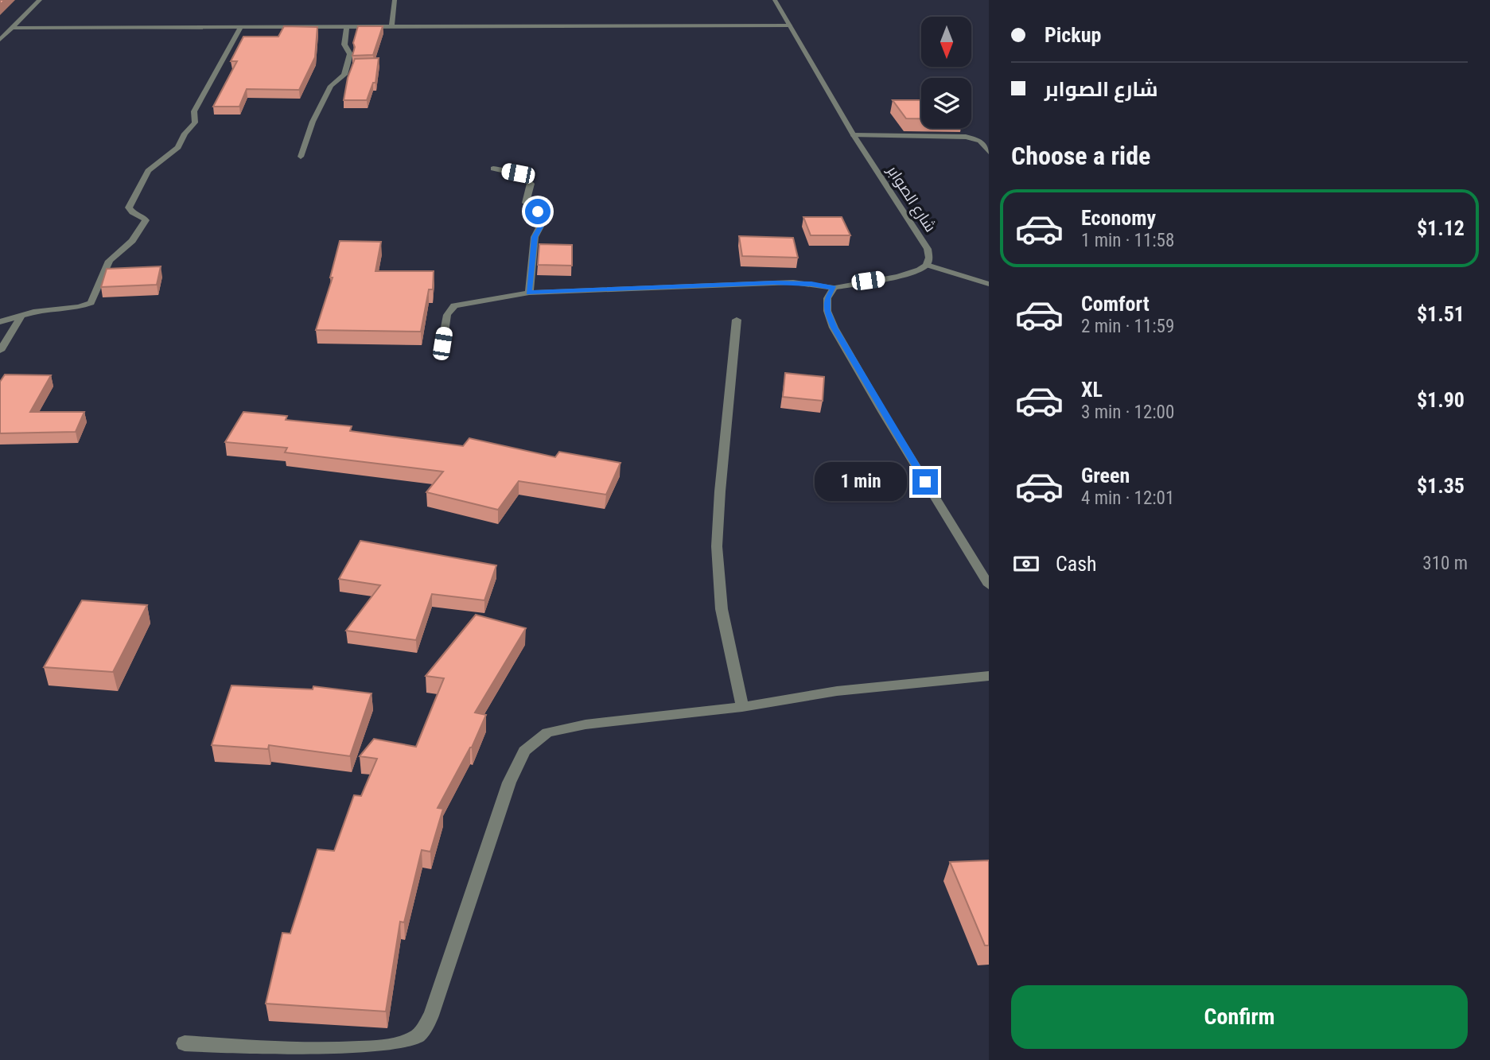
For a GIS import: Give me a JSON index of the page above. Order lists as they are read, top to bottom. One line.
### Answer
{"streets":{"street":["شارع الصوابر"]},"north":"bottom","page":{"banner":["Pickup","شارع الصوابر"],"heading":"Choose a ride","list":[{"name":"Economy","note":"1 min · 11:58","value":"$1.12"},{"name":"Comfort","note":"2 min · 11:59","value":"$1.51"},{"name":"XL","note":"3 min · 12:00","value":"$1.90"},{"name":"Green","note":"4 min · 12:01","value":"$1.35"}],"bubble":"1 min","pay":["Cash","310 m"],"buttons":"Confirm"}}
